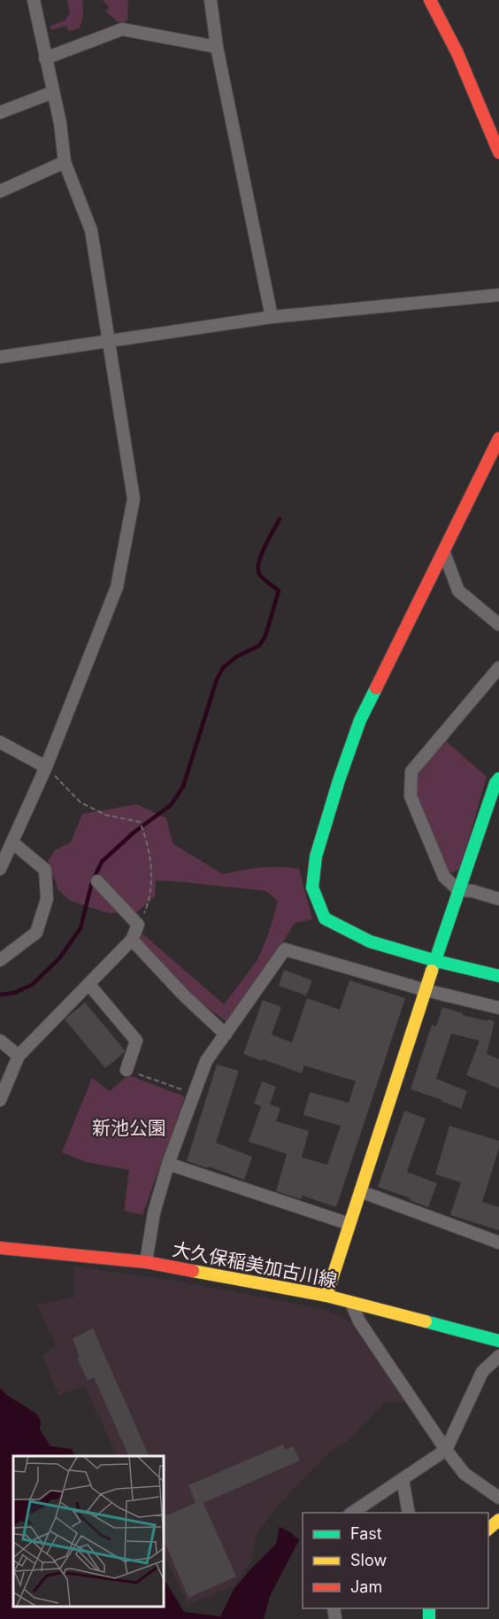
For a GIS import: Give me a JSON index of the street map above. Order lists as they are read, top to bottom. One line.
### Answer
{"streets":{"street":["大久保稲美加古川線"]},"parks":["新池公園"],"legend":["Fast","Slow","Jam"]}
